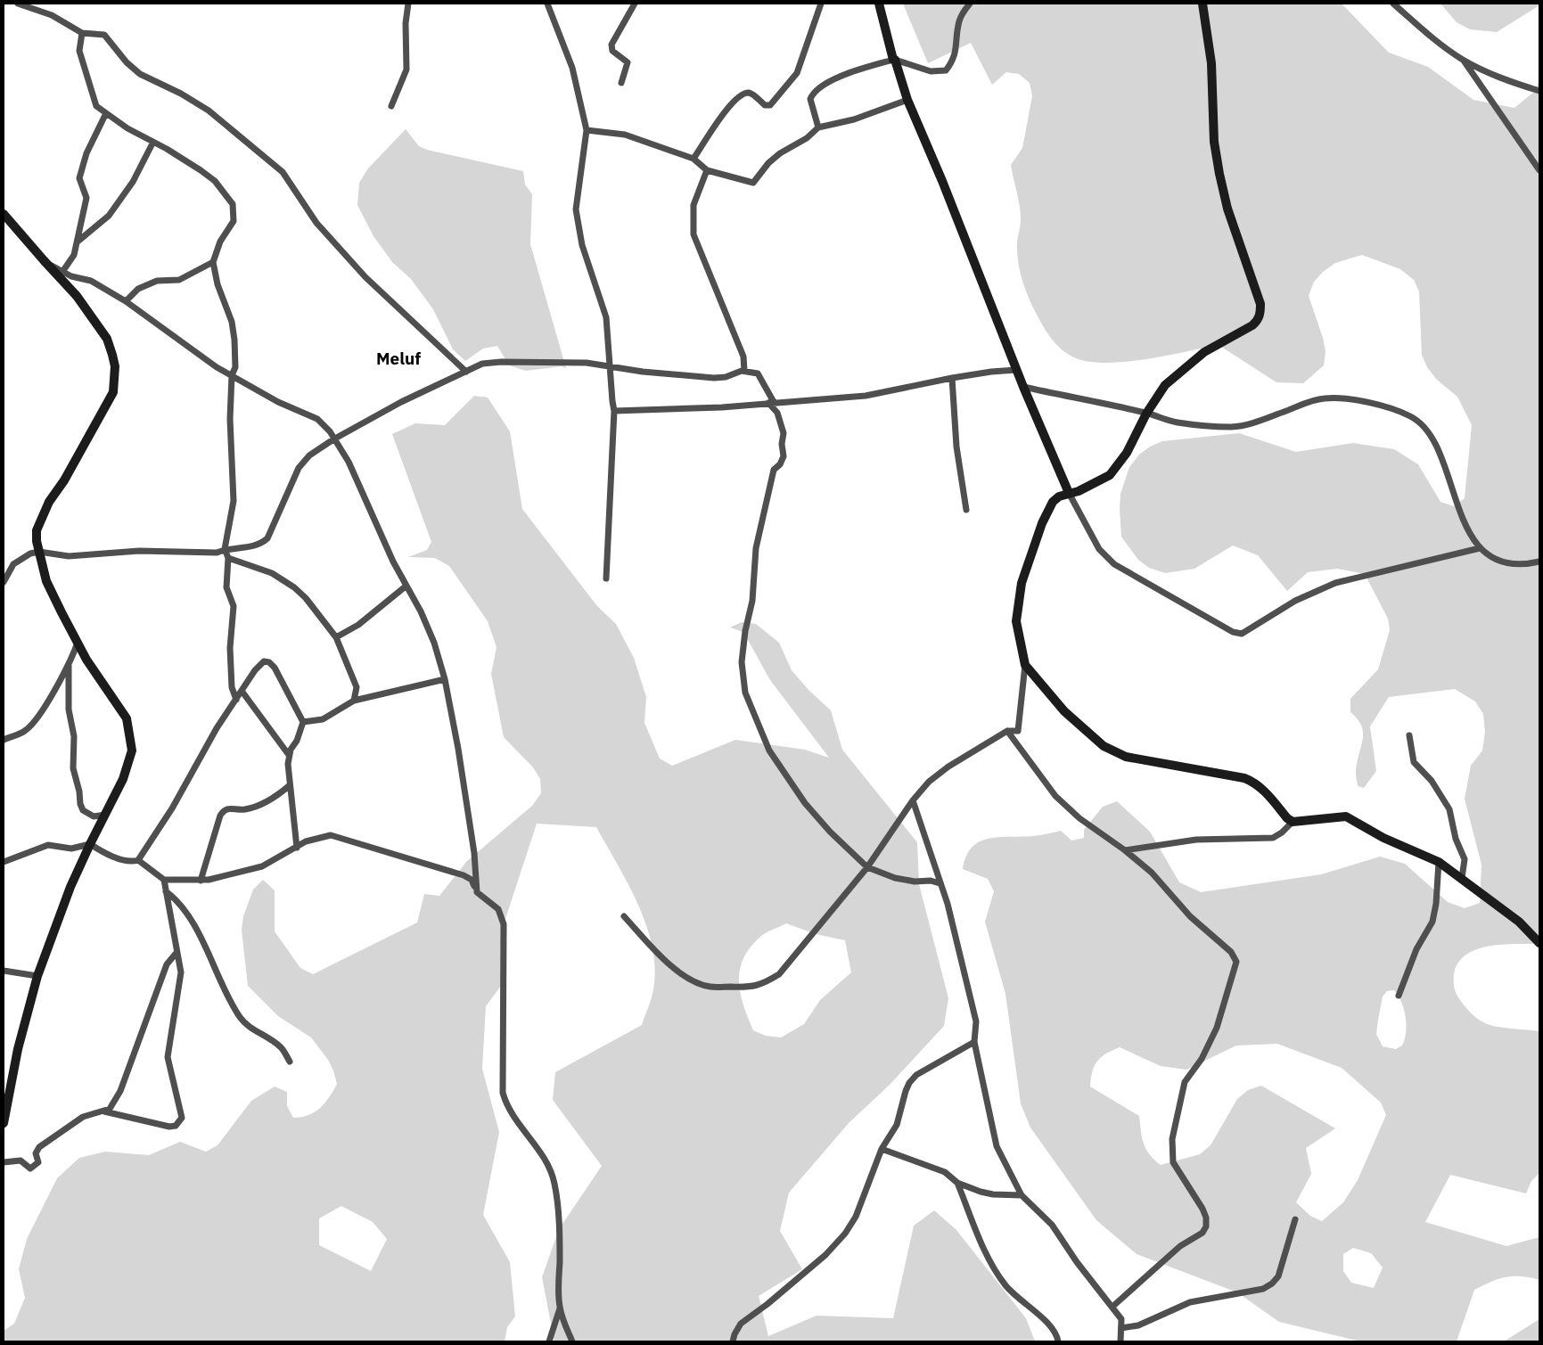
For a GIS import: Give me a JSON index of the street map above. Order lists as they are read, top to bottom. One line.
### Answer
{"districts":["Meluf"]}
